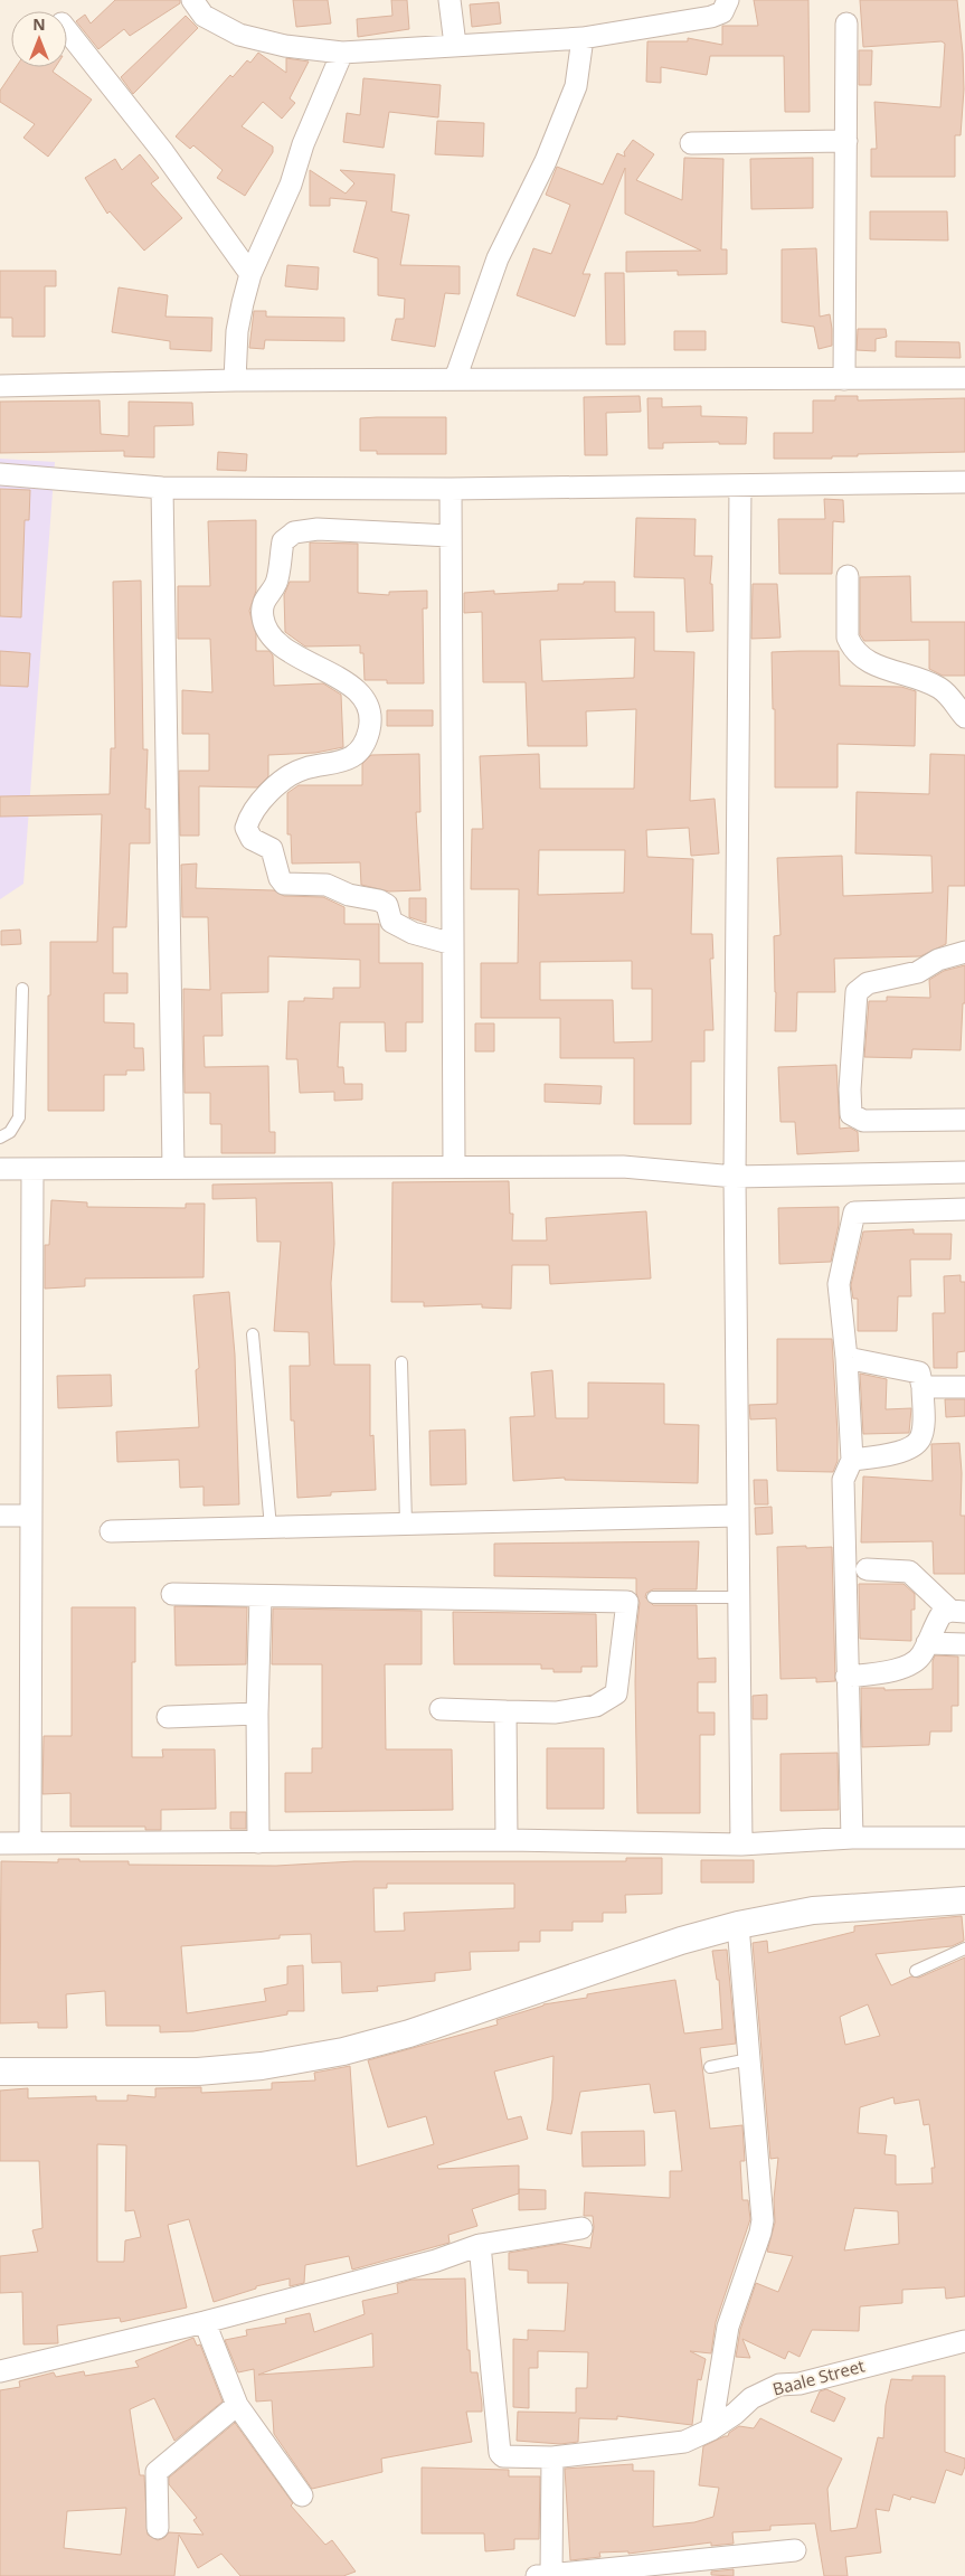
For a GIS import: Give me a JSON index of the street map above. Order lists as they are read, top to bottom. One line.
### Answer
{"streets":{"street":["Baale Street"]},"north":"top"}
